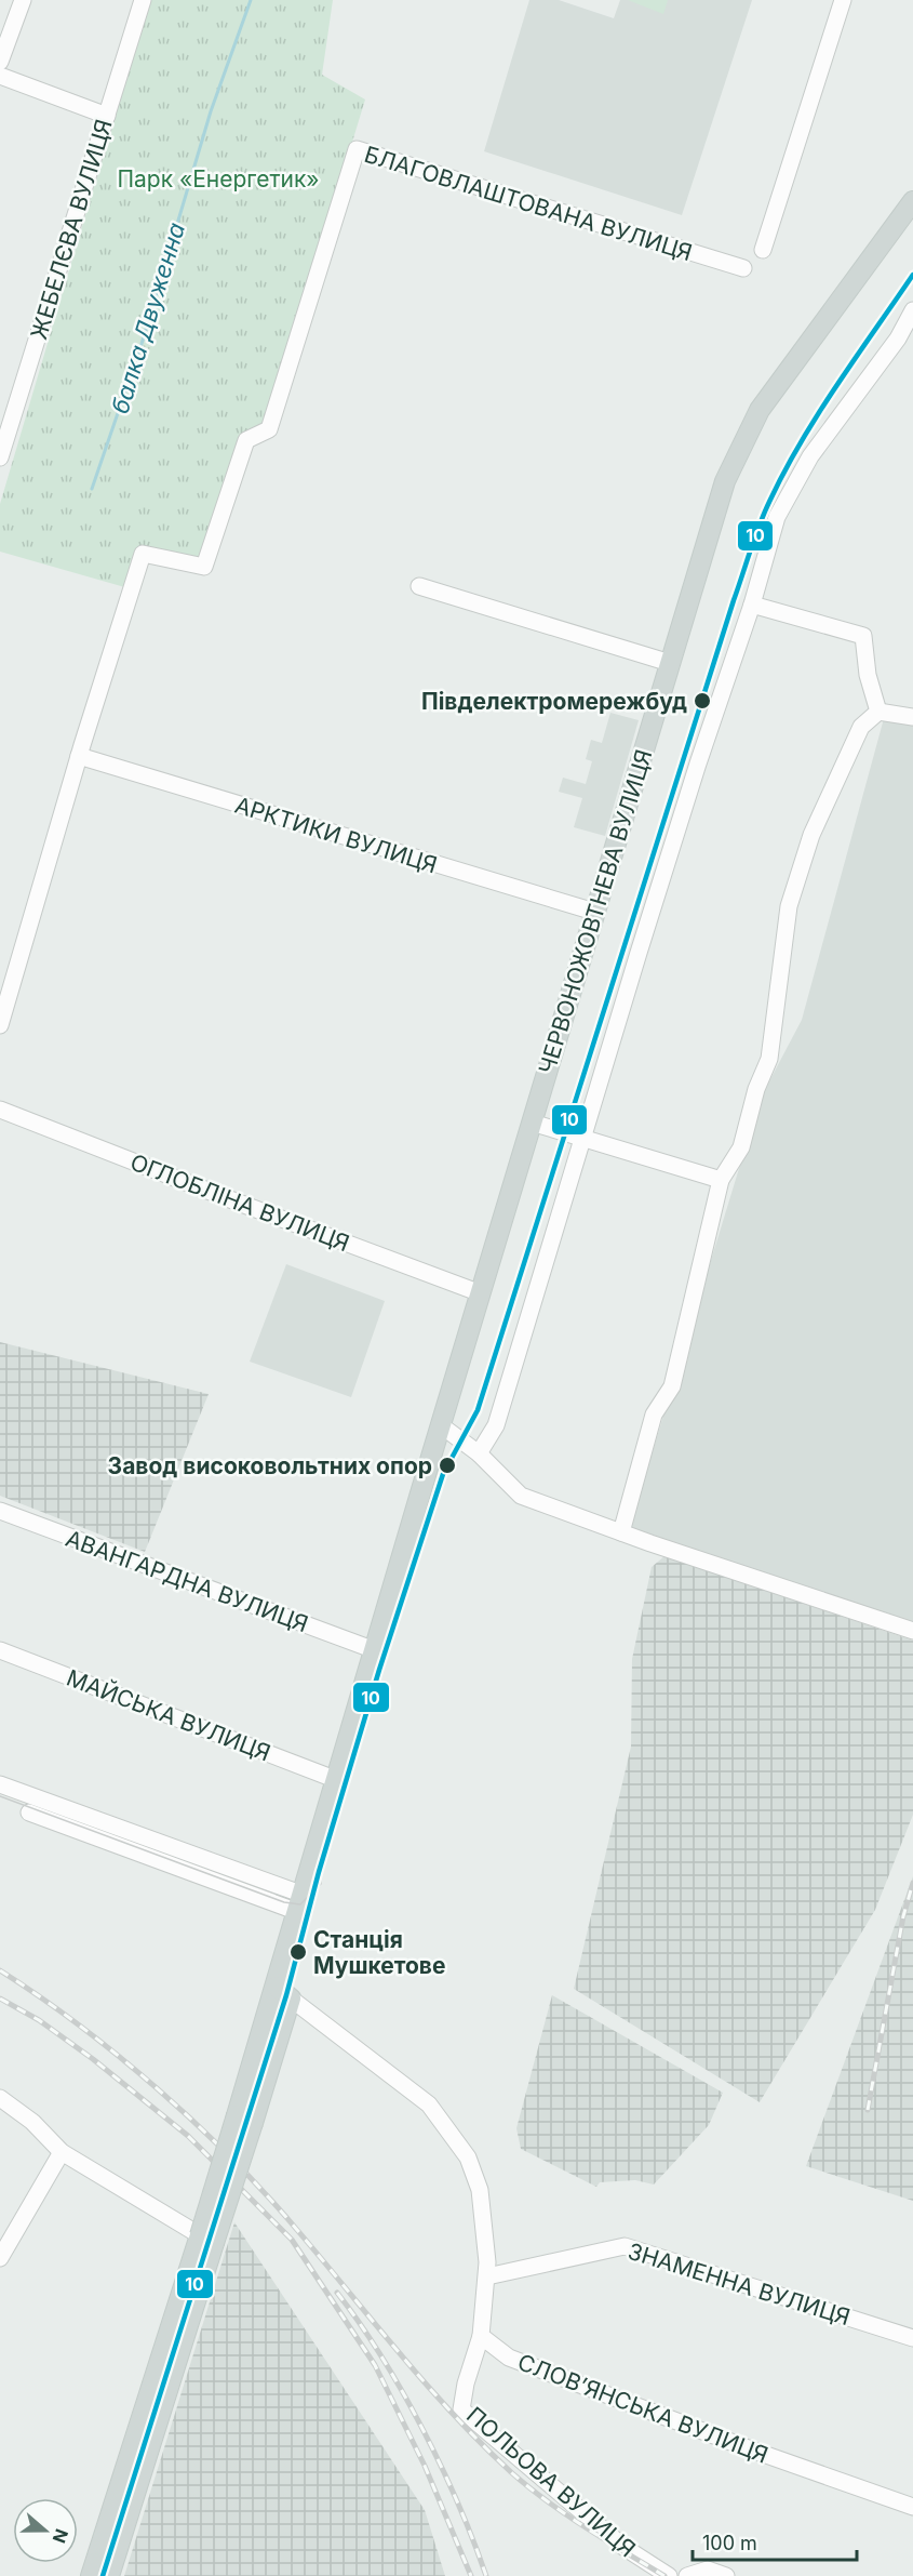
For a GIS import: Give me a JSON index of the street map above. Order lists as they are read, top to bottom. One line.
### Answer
{"streets":{"main road":["ЧЕРВОНОЖОВТНЕВА ВУЛИЦЯ"],"street":["БЛАГОВЛАШТОВАНА ВУЛИЦЯ","ЖЕБЕЛЄВА ВУЛИЦЯ","АРКТИКИ ВУЛИЦЯ","ОГЛОБЛІНА ВУЛИЦЯ","АВАНГАРДНА ВУЛИЦЯ","МАЙСЬКА ВУЛИЦЯ","ЗНАМЕННА ВУЛИЦЯ","СЛОВ’ЯНСЬКА ВУЛИЦЯ","ПОЛЬОВА ВУЛИЦЯ"]},"crossings":[["БЛАГОВЛАШТОВАНА ВУЛИЦЯ","АРКТИКИ ВУЛИЦЯ"],["АРКТИКИ ВУЛИЦЯ","ЧЕРВОНОЖОВТНЕВА ВУЛИЦЯ"],["ЧЕРВОНОЖОВТНЕВА ВУЛИЦЯ","ОГЛОБЛІНА ВУЛИЦЯ"],["ЧЕРВОНОЖОВТНЕВА ВУЛИЦЯ","АВАНГАРДНА ВУЛИЦЯ"],["ЧЕРВОНОЖОВТНЕВА ВУЛИЦЯ","МАЙСЬКА ВУЛИЦЯ"],["СЛОВ’ЯНСЬКА ВУЛИЦЯ","ПОЛЬОВА ВУЛИЦЯ"]],"water":["балка Двуженна"],"parks":["Парк «Енергетик»"],"places":["Півделектромережбуд","Завод високовольтних опор","Станція Мушкетове"],"lines":["transit line 10"],"scale_bar":"100 m","north":"right"}
